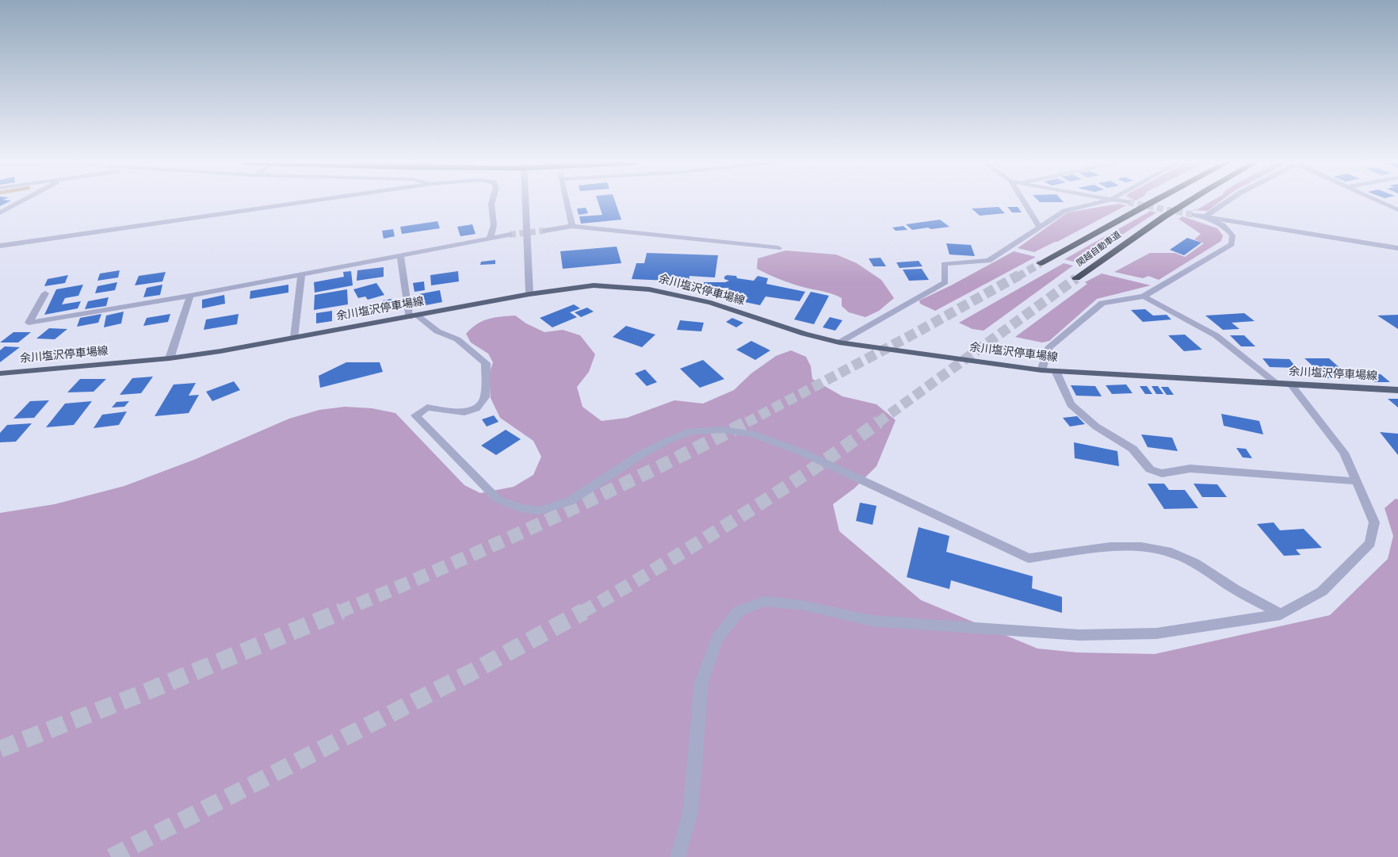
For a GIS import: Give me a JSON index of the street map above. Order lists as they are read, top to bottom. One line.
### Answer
{"streets":{"highway":["関越自動車道"],"main road":["余川塩沢停車場線"]}}
